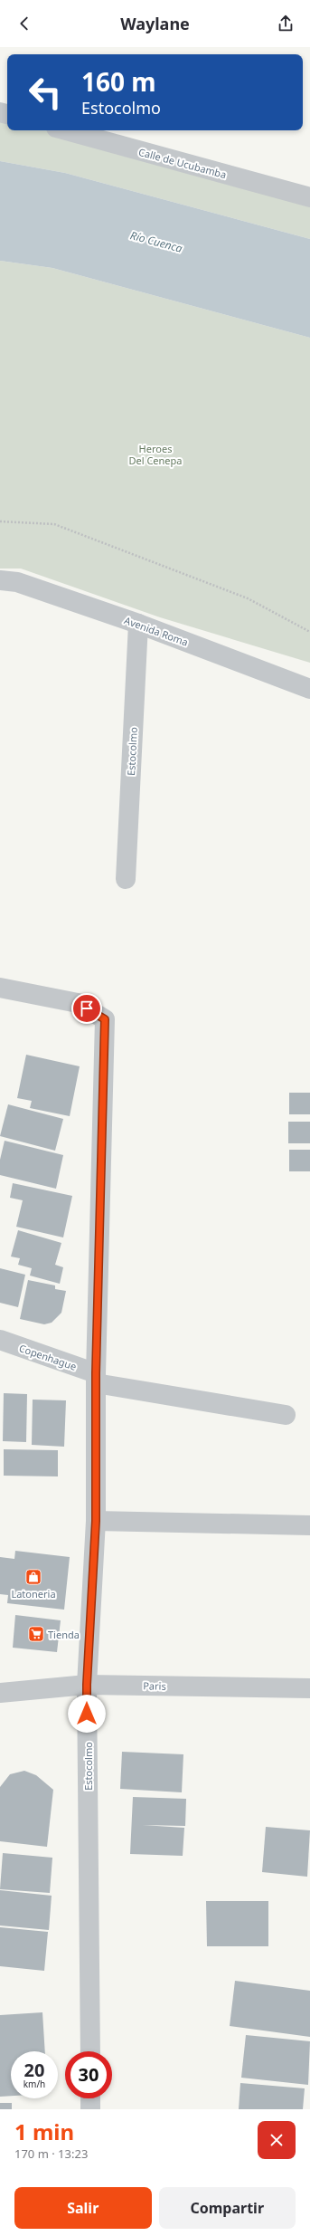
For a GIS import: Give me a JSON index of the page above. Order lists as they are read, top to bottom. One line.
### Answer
{"streets":{"street":["Calle de Ucubamba","Avenida Roma","Estocolmo","Copenhague","Paris"]},"crossings":[["Avenida Roma","Estocolmo"],["Estocolmo","Copenhague"],["Estocolmo","Paris"]],"water":["Río Cuenca"],"parks":["Heroes Del Cenepa"],"places":{"shop":["Latoneria"],"supermarket":["Tienda"]},"page":{"header":"Waylane","turn":["160 m","Estocolmo"],"speed":"20 km/h","limit":"30","heading":["1 min","170 m · 13:23"],"buttons":["Salir","Compartir"]}}
